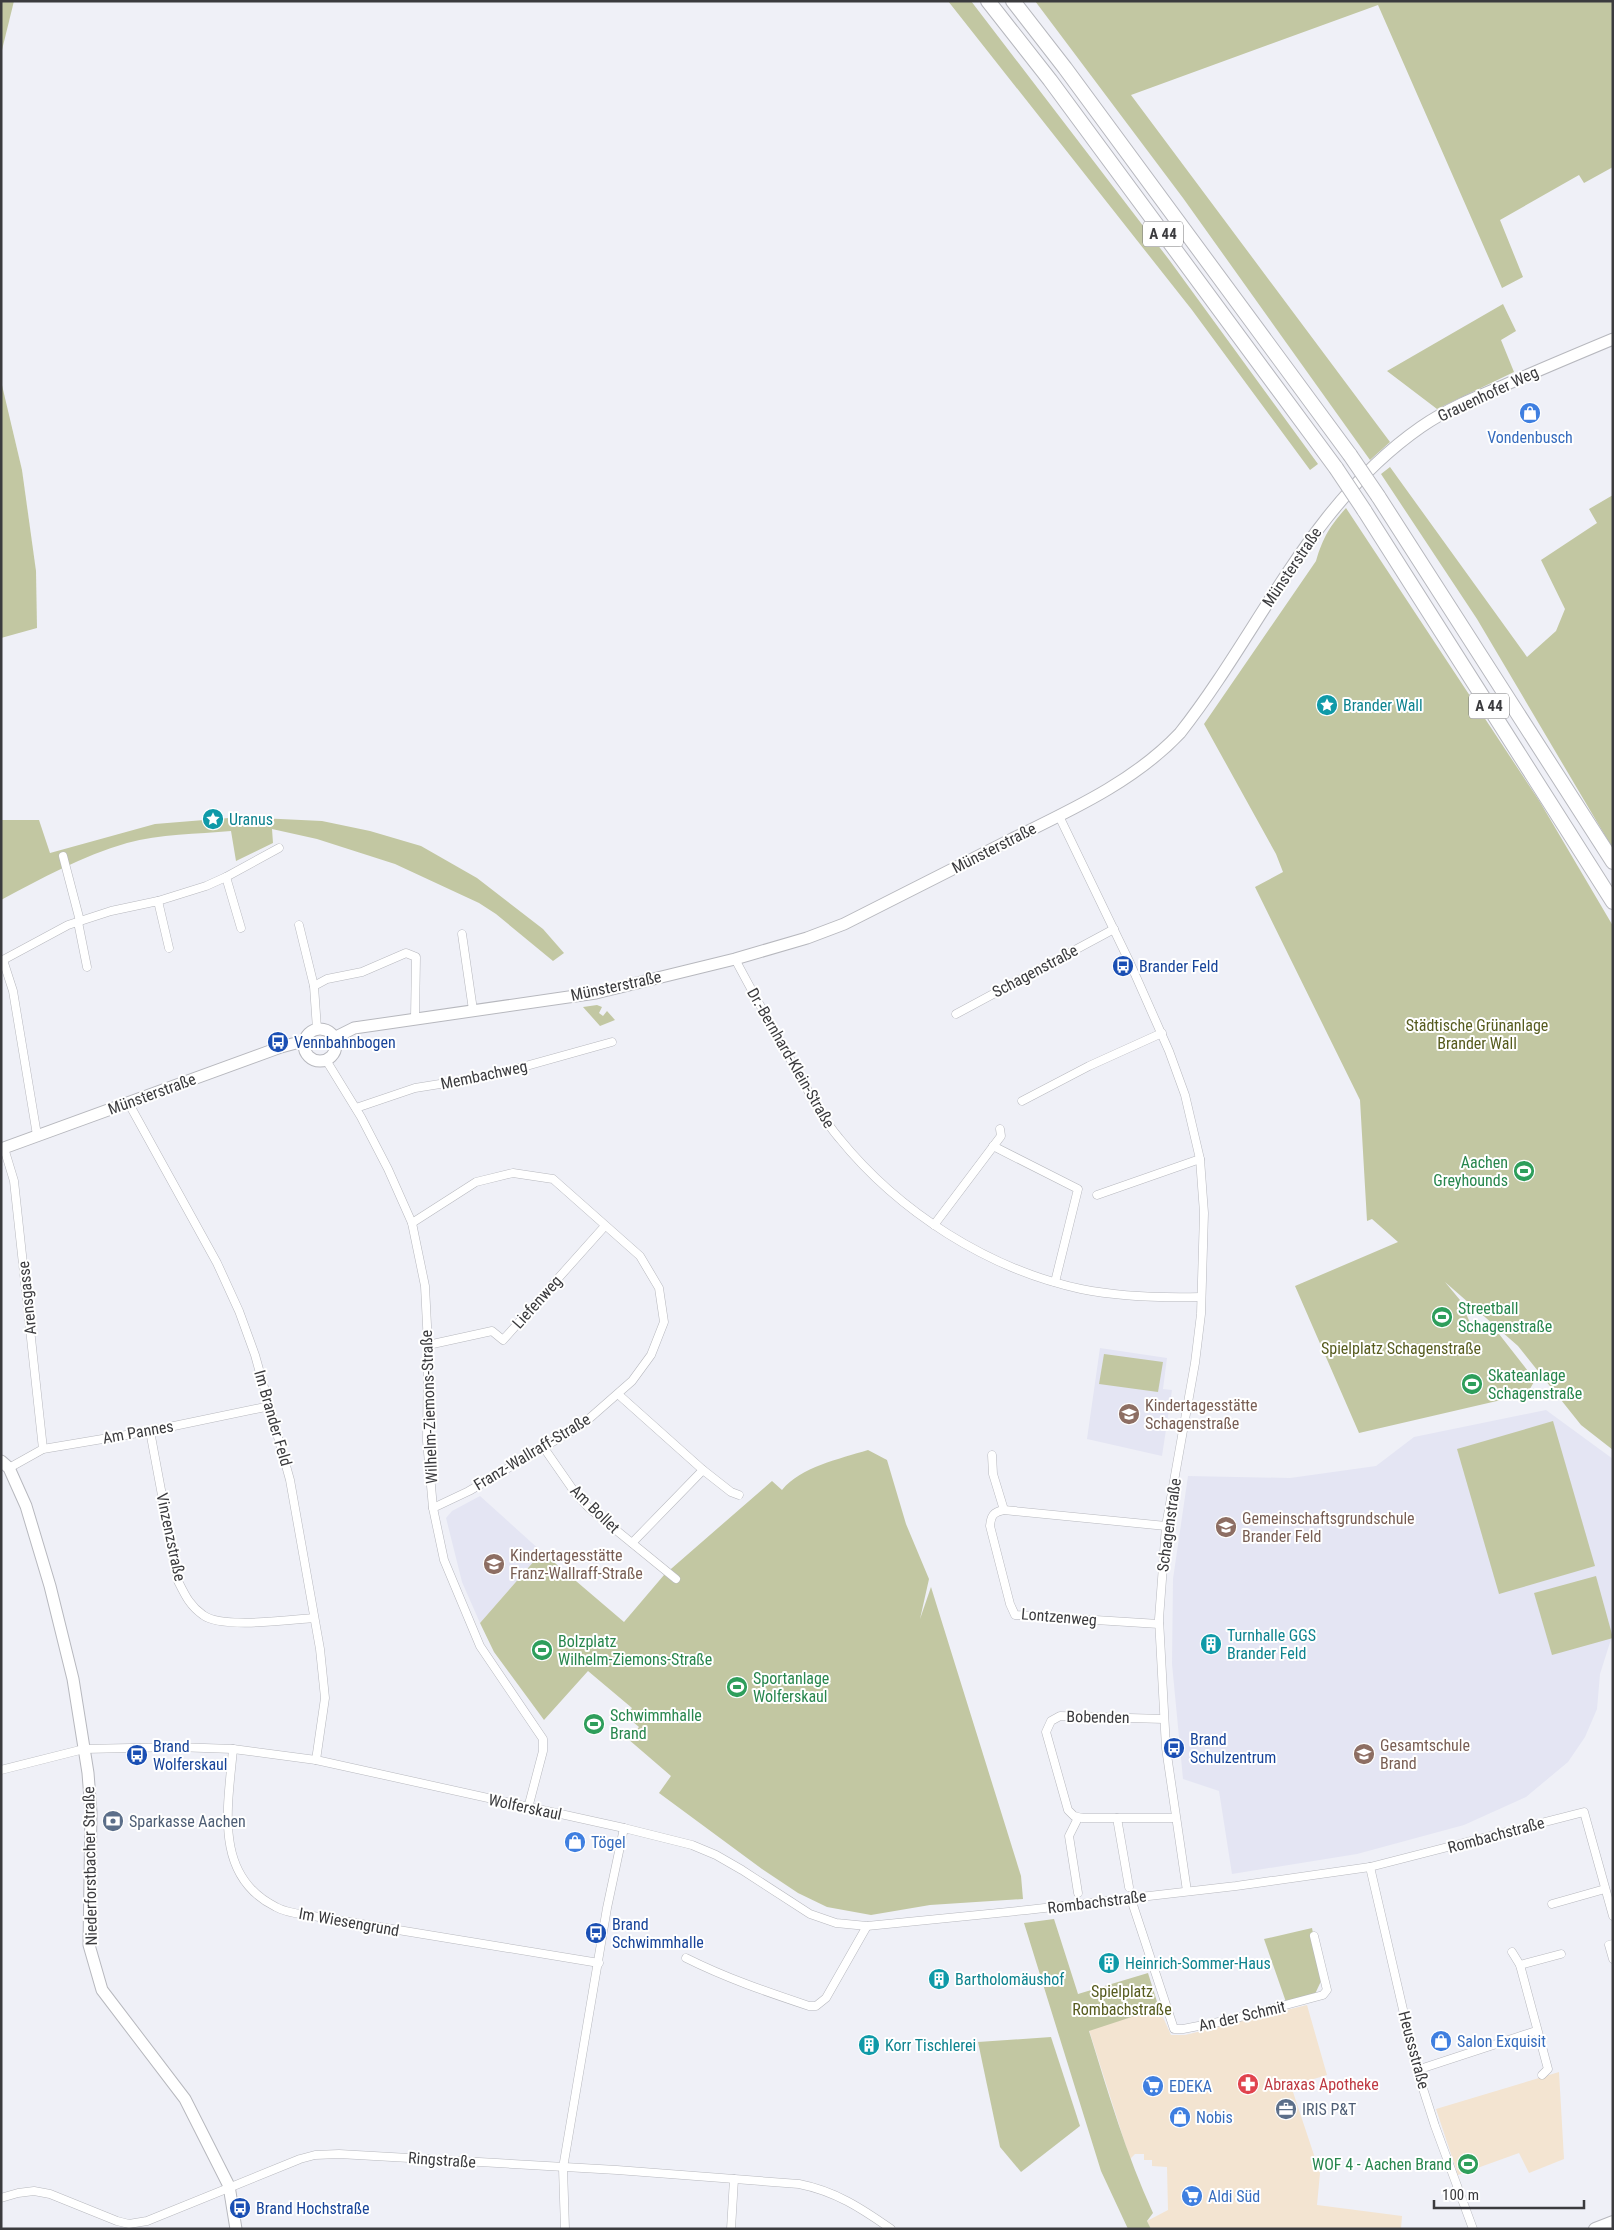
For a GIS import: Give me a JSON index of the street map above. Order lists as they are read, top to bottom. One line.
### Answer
{"streets":{"highway":["A 44"],"street":["Grauenhofer Weg","Münsterstraße","Schagenstraße","Dr.-Bernhard-Klein-Straße","Membachweg","Arensgasse","Liefenweg","Wilhelm-Ziemons-Straße","Im Brander Feld","Am Pannes","Franz-Wallraff-Straße","Am Bollet","Vinzenzstraße","Lontzenweg","Bobenden","Wolferskaul","Rombachstraße","Niederforstbacher Straße","Im Wiesengrund","An der Schmit","Heussstraße","Ringstraße"]},"crossings":[["Grauenhofer Weg","Münsterstraße"],["Münsterstraße","Schagenstraße"],["Münsterstraße","Dr.-Bernhard-Klein-Straße"],["Münsterstraße","Arensgasse"],["Münsterstraße","Wilhelm-Ziemons-Straße"],["Münsterstraße","Im Brander Feld"],["Schagenstraße","Dr.-Bernhard-Klein-Straße"],["Schagenstraße","Lontzenweg"],["Schagenstraße","Bobenden"],["Schagenstraße","Rombachstraße"],["Membachweg","Wilhelm-Ziemons-Straße"],["Arensgasse","Am Pannes"],["Liefenweg","Wilhelm-Ziemons-Straße"],["Liefenweg","Franz-Wallraff-Straße"],["Wilhelm-Ziemons-Straße","Franz-Wallraff-Straße"],["Wilhelm-Ziemons-Straße","Wolferskaul"],["Im Brander Feld","Am Pannes"],["Im Brander Feld","Vinzenzstraße"],["Im Brander Feld","Wolferskaul"],["Am Pannes","Vinzenzstraße"],["Am Pannes","Niederforstbacher Straße"],["Franz-Wallraff-Straße","Am Bollet"],["Wolferskaul","Rombachstraße"],["Wolferskaul","Niederforstbacher Straße"],["Wolferskaul","Im Wiesengrund"],["Rombachstraße","An der Schmit"],["Rombachstraße","Heussstraße"],["Niederforstbacher Straße","Ringstraße"]],"parks":["Städtische Grünanlage Brander Wall","Spielplatz Schagenstraße","Spielplatz Rombachstraße"],"places":{"shop":["Vondenbusch","Tögel","Salon Exquisit","Nobis"],"place":["Brander Wall","Uranus"],"bus stop":["Brander Feld","Vennbahnbogen","Brand Schulzentrum","Brand Wolferskaul","Brand Schwimmhalle","Brand Hochstraße"],"sports":["Aachen Greyhounds","Streetball Schagenstraße","Skateanlage Schagenstraße","Bolzplatz Wilhelm-Ziemons-Straße","Sportanlage Wolferskaul","Schwimmhalle Brand","WOF 4 - Aachen Brand"],"school or university":["Kindertagesstätte Schagenstraße","Gemeinschaftsgrundschule Brander Feld","Kindertagesstätte Franz-Wallraff-Straße","Gesamtschule Brand"],"building":["Turnhalle GGS Brander Feld","Heinrich-Sommer-Haus","Bartholomäushof","Korr Tischlerei"],"bank":["Sparkasse Aachen"],"pharmacy":["Abraxas Apotheke"],"supermarket":["EDEKA","Aldi Süd"],"office":["IRIS P&T"]},"scale_bar":"100 m"}
